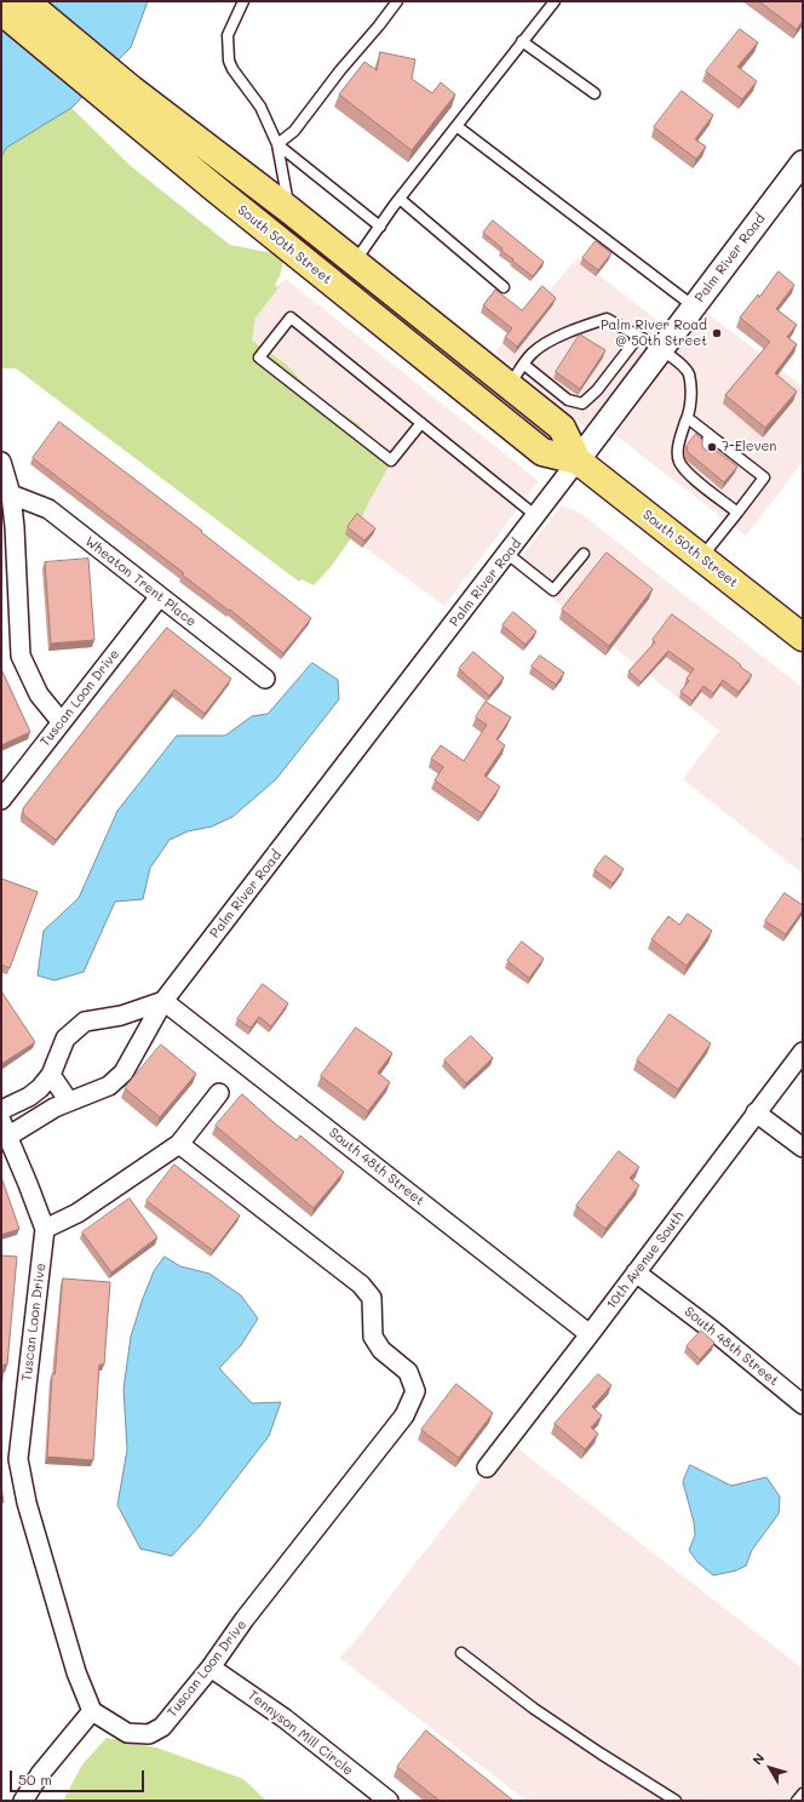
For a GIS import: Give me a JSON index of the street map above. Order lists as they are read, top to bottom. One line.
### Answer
{"streets":{"main road":["South 50th Street"],"street":["Palm River Road","Wheaton Trent Place","Tuscan Loon Drive","South 48th Street","10th Avenue South","Tennyson Mill Circle"]},"crossings":[["South 50th Street","Palm River Road"],["Palm River Road","Tuscan Loon Drive"],["Palm River Road","South 48th Street"],["Wheaton Trent Place","Tuscan Loon Drive"],["Tuscan Loon Drive","Tennyson Mill Circle"],["South 48th Street","10th Avenue South"]],"places":["Palm River Road @ 50th Street","7-Eleven"],"scale_bar":"50 m","north":"top left"}
